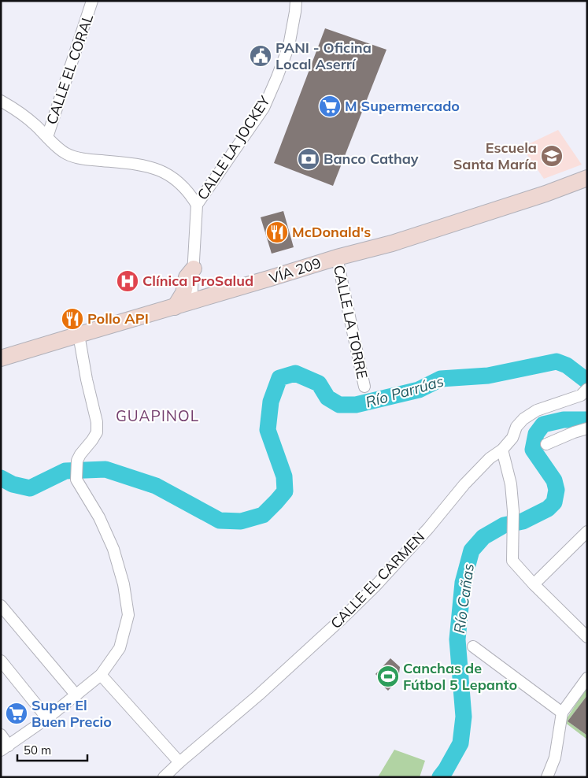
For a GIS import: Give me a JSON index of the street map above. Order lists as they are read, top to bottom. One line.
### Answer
{"streets":{"main road":["VÍA 209"],"street":["CALLE EL CORAL","CALLE LA JOCKEY","CALLE LA TORRE","CALLE EL CARMEN"]},"crossings":[["VÍA 209","CALLE LA TORRE"]],"districts":["GUAPINOL"],"water":["Río Parrúas","Río Cañas"],"places":{"public building":["PANI - Oficina Local Aserrí"],"supermarket":["M Supermercado","Super El Buen Precio"],"school or university":["Escuela Santa María"],"bank":["Banco Cathay"],"restaurant":["McDonald's","Pollo API"],"hospital":["Clínica ProSalud"],"sports":["Canchas de Fútbol 5 Lepanto"]},"scale_bar":"50 m"}
